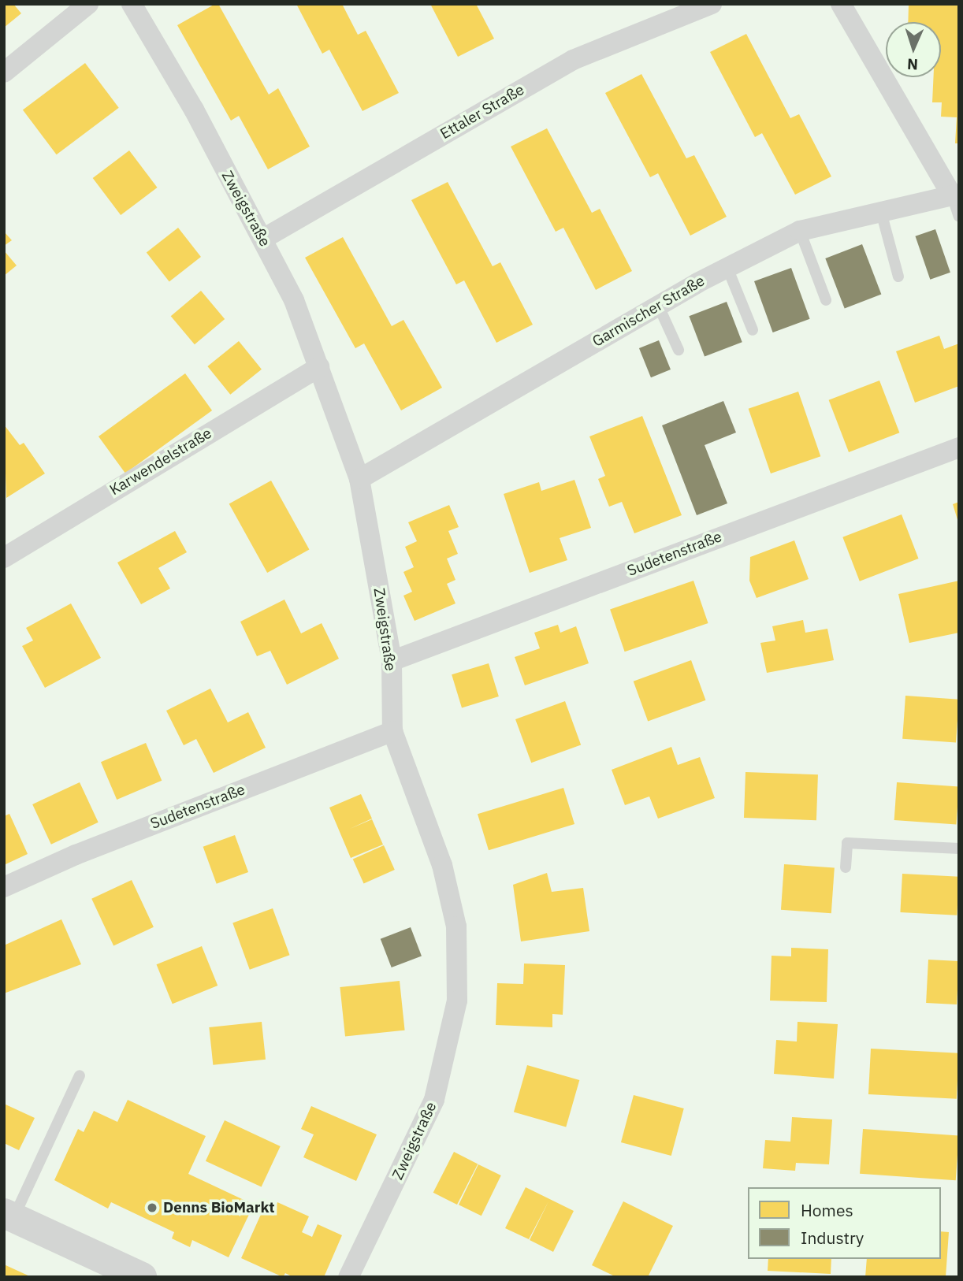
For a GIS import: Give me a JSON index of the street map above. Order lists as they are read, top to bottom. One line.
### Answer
{"streets":{"street":["Ettaler Straße","Zweigstraße","Garmischer Straße","Karwendelstraße","Sudetenstraße"]},"crossings":[["Ettaler Straße","Zweigstraße"],["Zweigstraße","Garmischer Straße"],["Zweigstraße","Karwendelstraße"],["Zweigstraße","Sudetenstraße"]],"places":["Denns BioMarkt"],"legend":["Homes","Industry"],"north":"bottom"}
